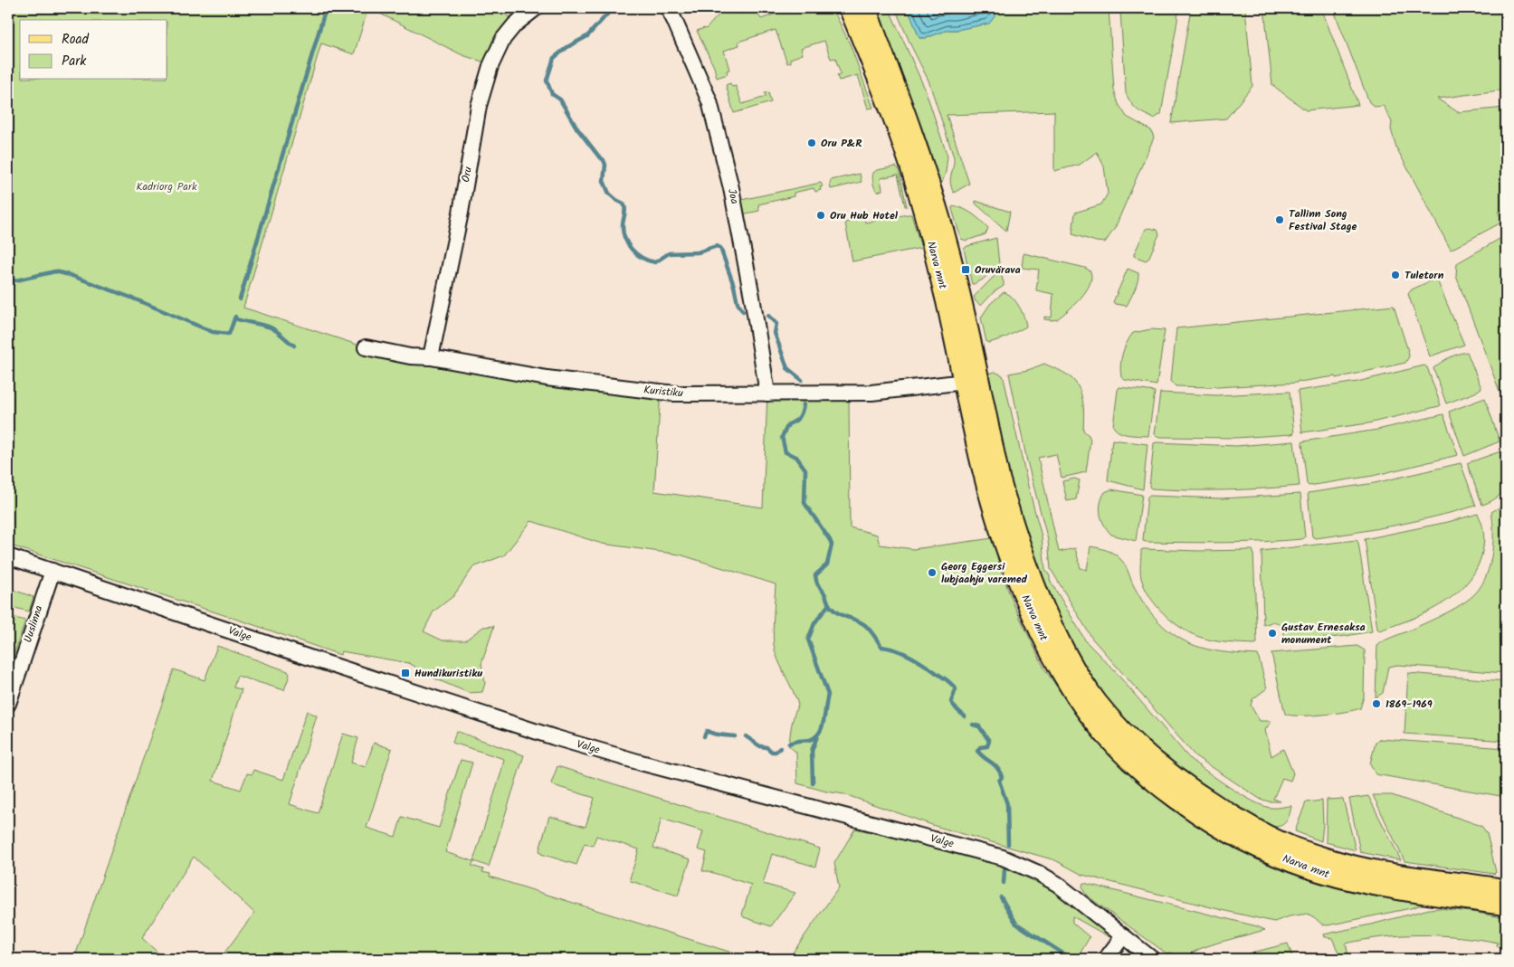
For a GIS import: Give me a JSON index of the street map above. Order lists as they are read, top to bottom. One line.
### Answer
{"streets":{"main road":["Narva mnt"],"street":["Oru","Joa","Kuristiku","Uuslinna","Valge"]},"crossings":[["Oru","Kuristiku"],["Joa","Kuristiku"],["Narva mnt","Kuristiku"],["Uuslinna","Valge"]],"parks":["Kadriorg Park"],"places":{"other":["Oru P&R","Oru Hub Hotel","Tallinn Song Festival Stage","Tuletorn","Georg Eggersi lubjaahju varemed","Gustav Ernesaksa monument","1869-1969"],"transit":["Oruvärava","Hundikuristiku"]},"legend":["Road","Park"]}
